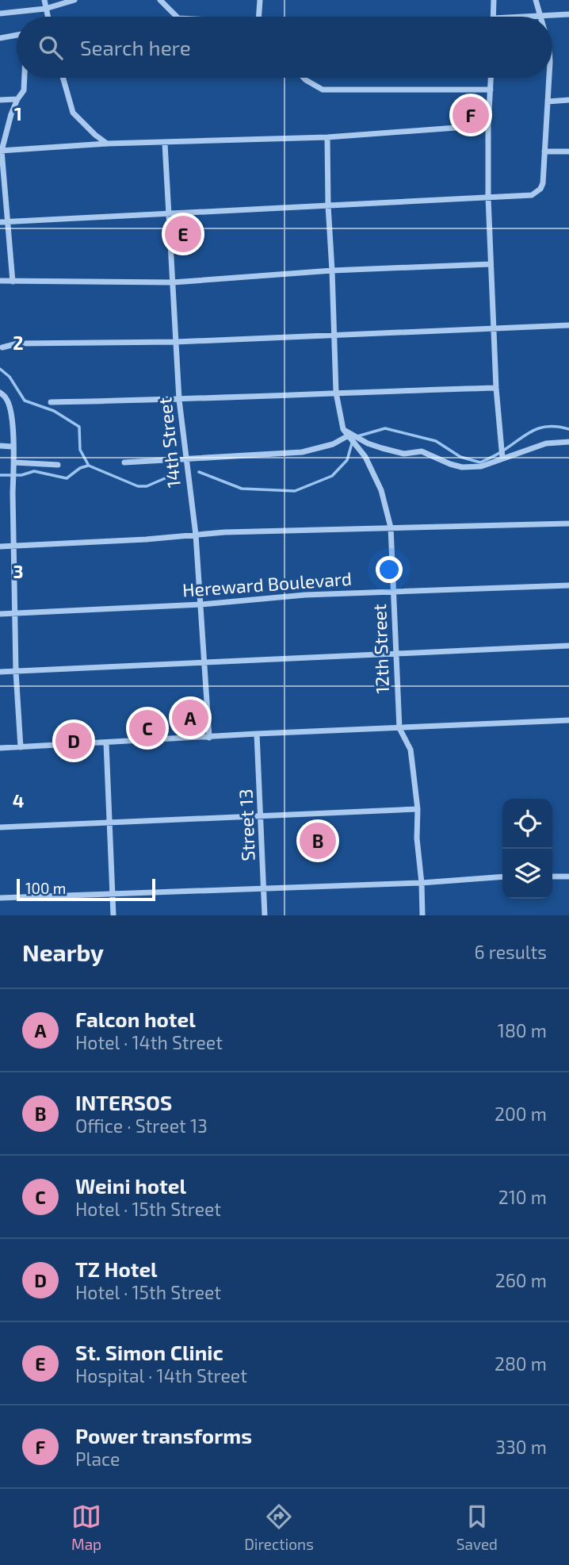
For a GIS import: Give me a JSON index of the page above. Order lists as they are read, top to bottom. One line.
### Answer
{"streets":{"street":["14th Street","Hereward Boulevard","12th Street","Street 13"]},"crossings":[["14th Street","Hereward Boulevard"],["Hereward Boulevard","12th Street"]],"scale_bar":"100 m","page":{"search":"Search here","pins":["F","E","A","C","D","B"],"scale":"100 m","heading":["Nearby","6 results"],"list":[{"mark":"A","name":"Falcon hotel","note":"Hotel · 14th Street","value":"180 m"},{"mark":"B","name":"INTERSOS","note":"Office · Street 13","value":"200 m"},{"mark":"C","name":"Weini hotel","note":"Hotel · 15th Street","value":"210 m"},{"mark":"D","name":"TZ Hotel","note":"Hotel · 15th Street","value":"260 m"},{"mark":"E","name":"St. Simon Clinic","note":"Hospital · 14th Street","value":"280 m"},{"mark":"F","name":"Power transforms","note":"Place","value":"330 m"}],"nav":["Map","Directions","Saved"]},"grid":{"rows":["1","2","3","4"]}}
